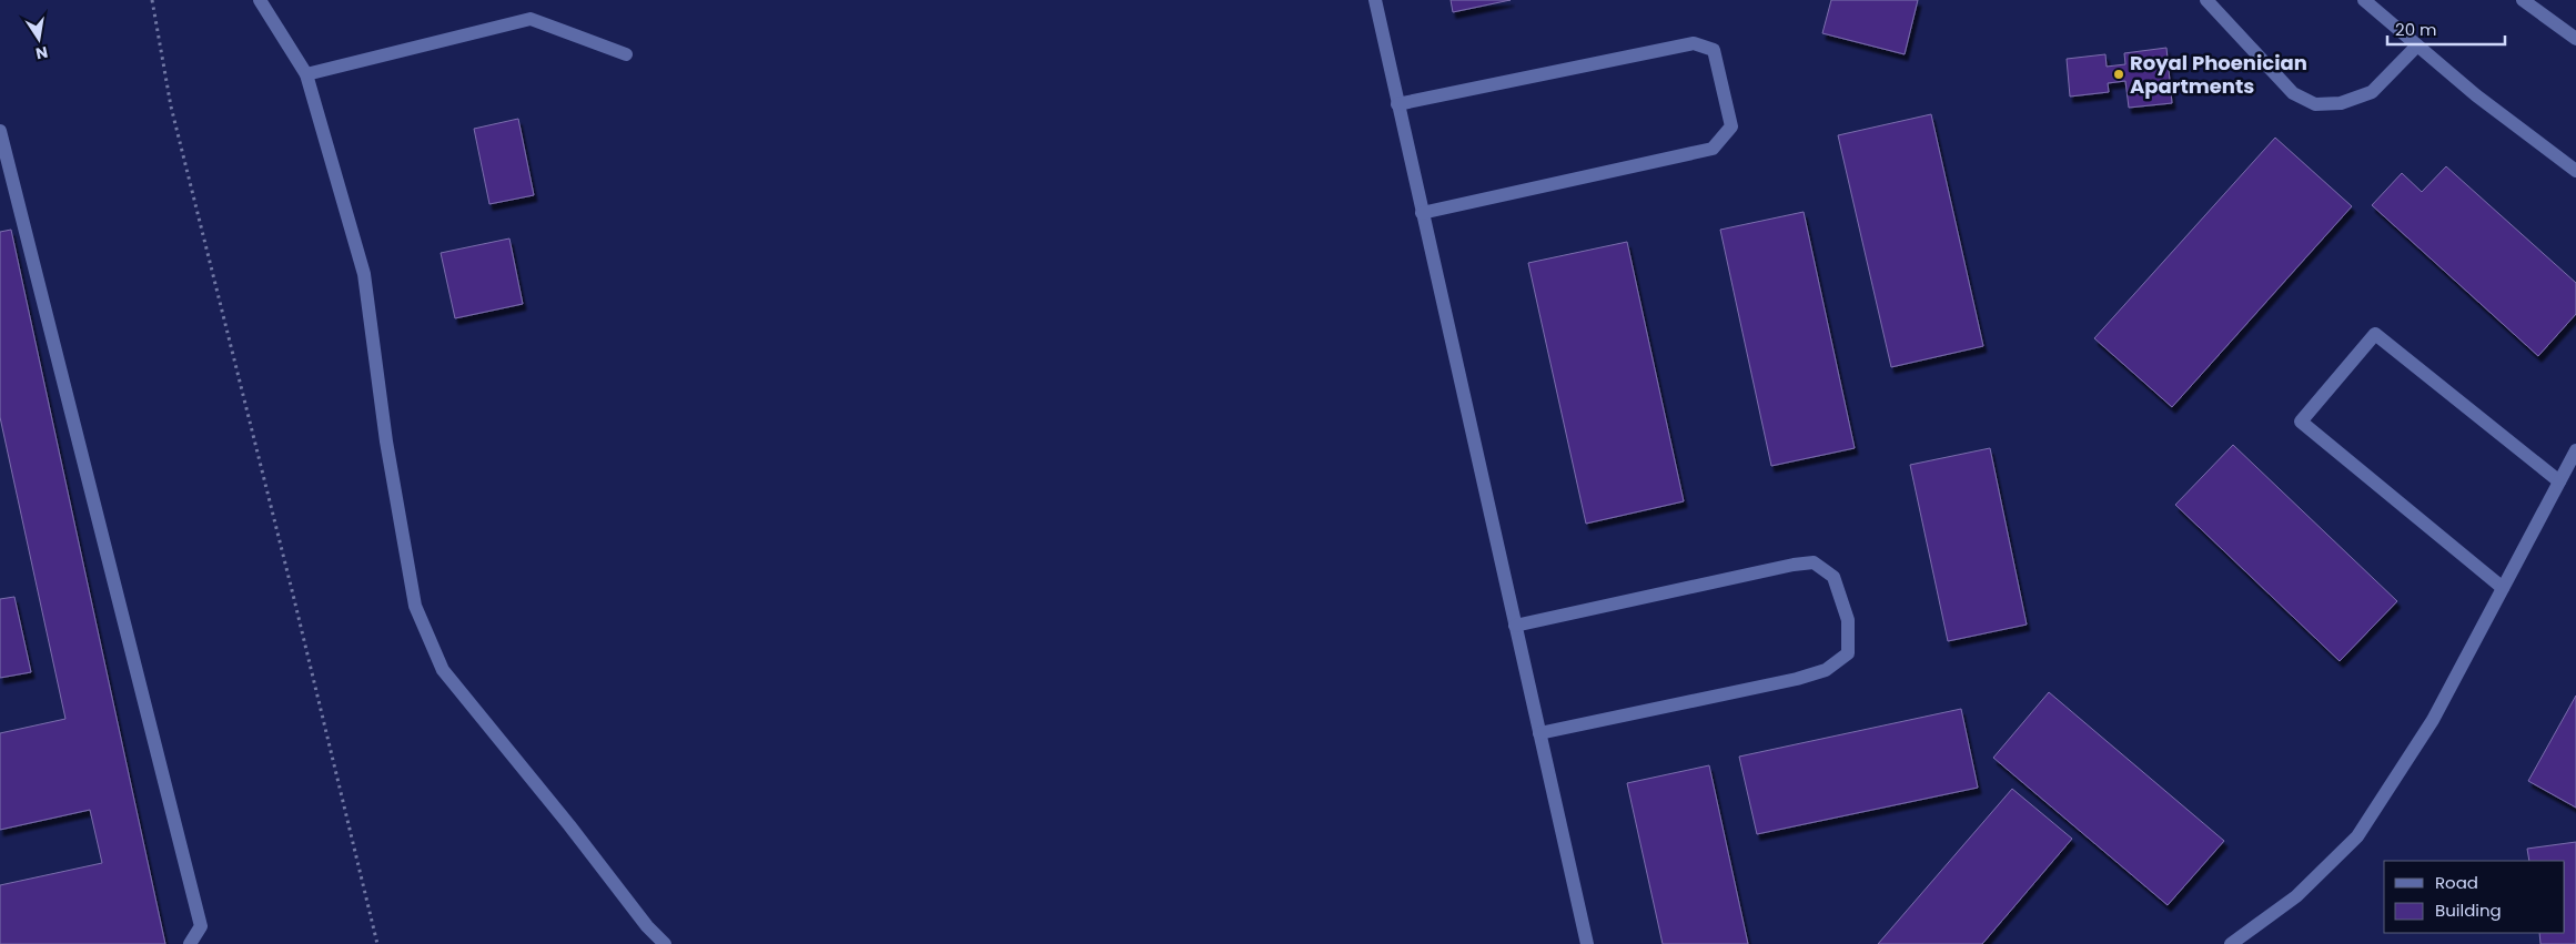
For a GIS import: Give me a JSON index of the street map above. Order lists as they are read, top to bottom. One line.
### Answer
{"places":["Royal Phoenician Apartments"],"legend":["Road","Building"],"scale_bar":"20 m","north":"bottom"}
